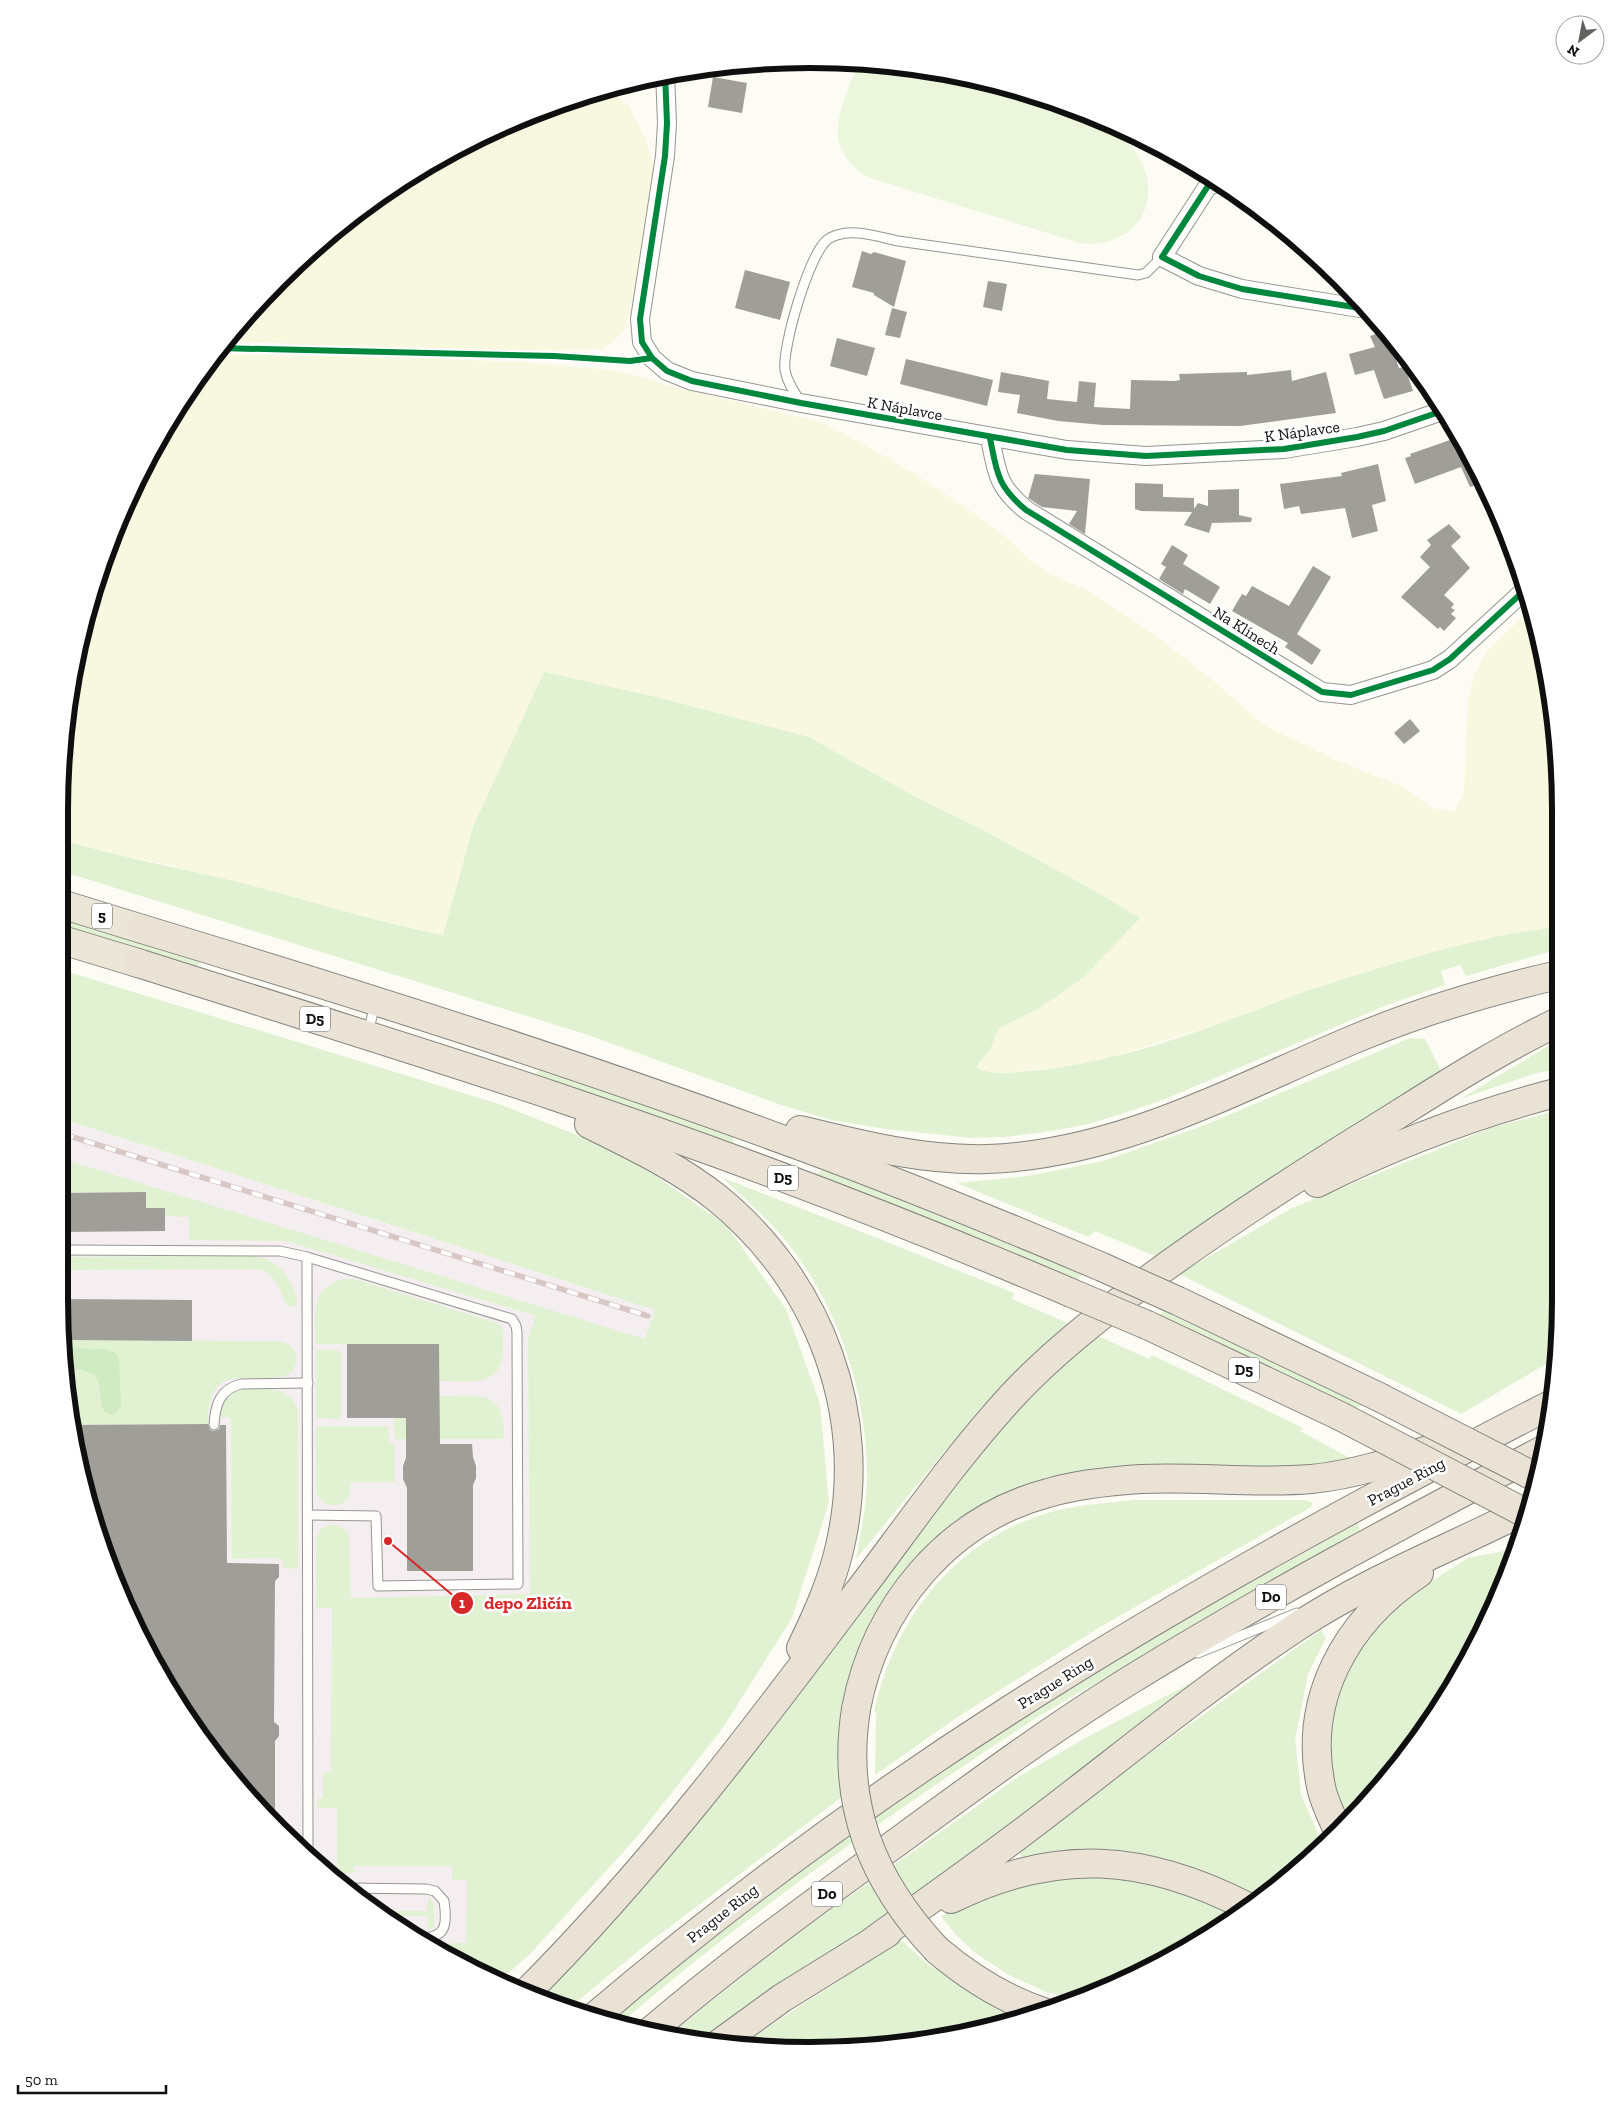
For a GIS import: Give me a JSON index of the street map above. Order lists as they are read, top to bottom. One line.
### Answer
{"streets":{"highway":["5","D5","Prague Ring","D0"],"street":["K Náplavce","Na Klínech"]},"crossings":[["K Náplavce","Na Klínech"],["5","D5"]],"places":["depo Zličín"],"scale_bar":"50 m","north":"bottom left"}
